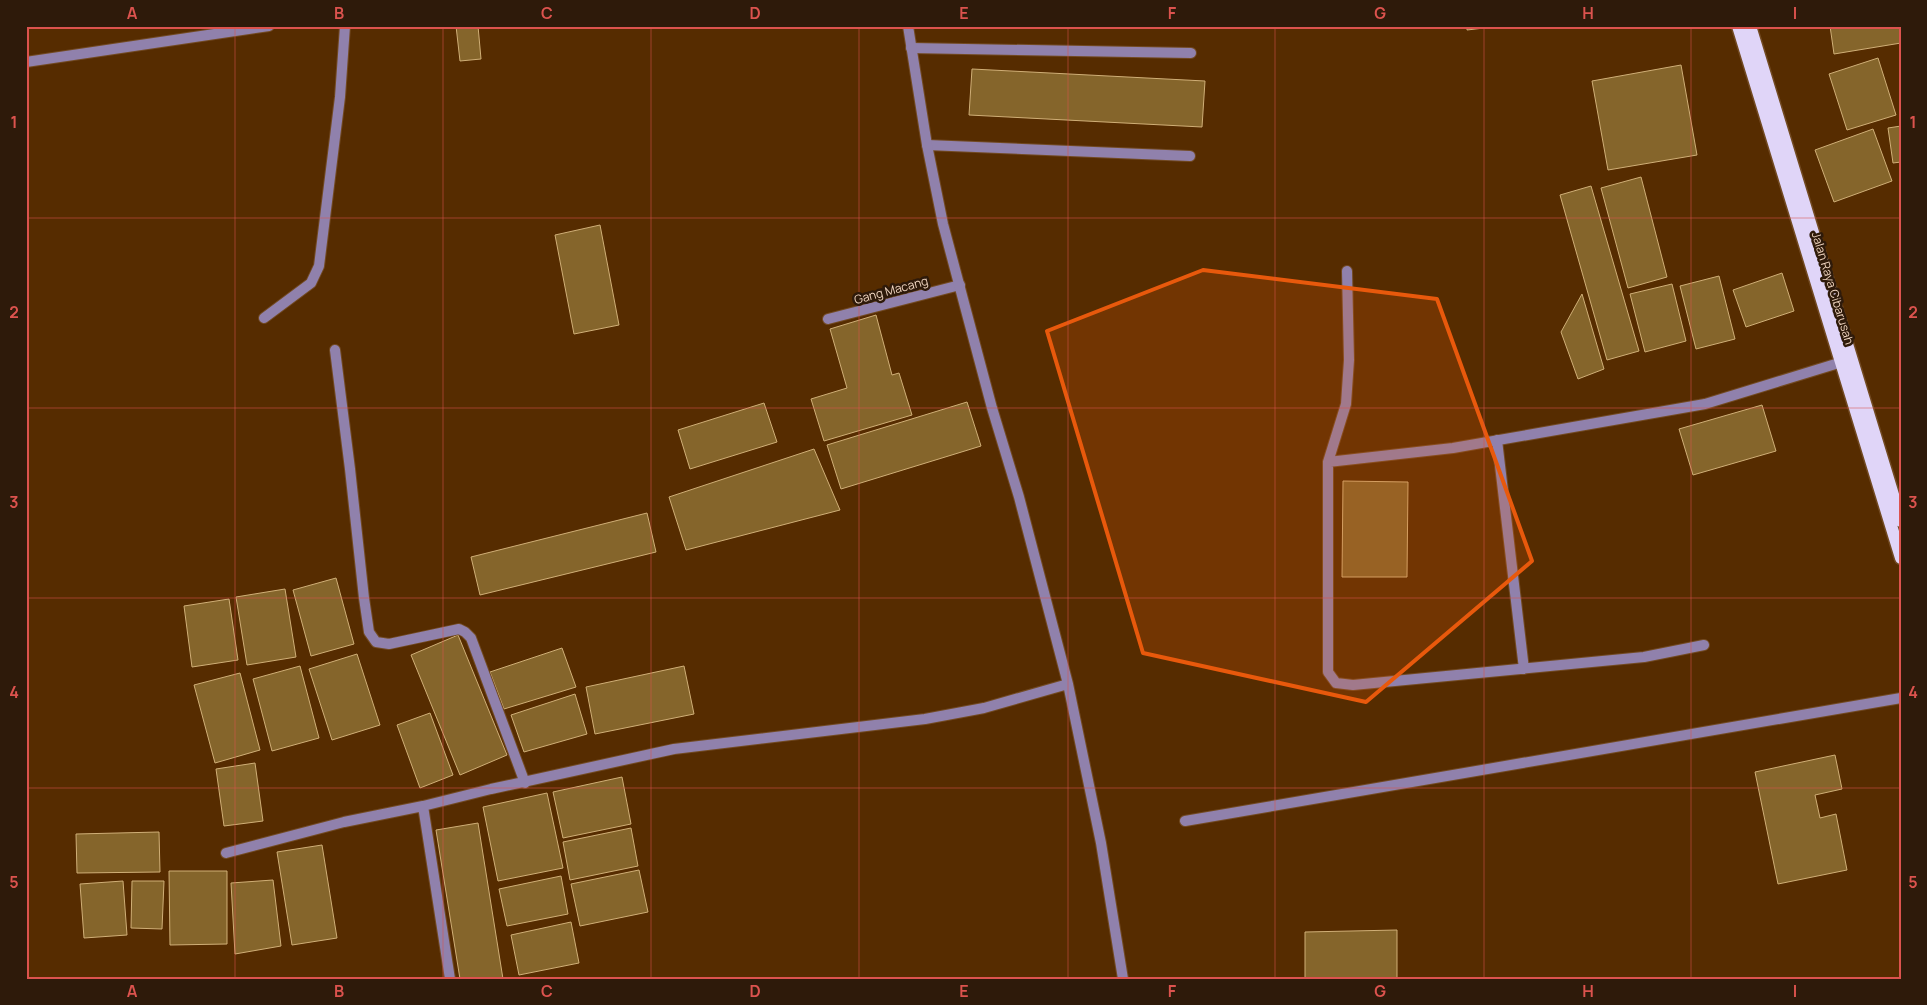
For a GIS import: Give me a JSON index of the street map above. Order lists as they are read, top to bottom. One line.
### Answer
{"streets":{"main road":["Jalan Raya Cibarusah"],"street":["Gang Macang"]},"grid":{"columns":["A","B","C","D","E","F","G","H","I"],"rows":["1","2","3","4","5"]}}
